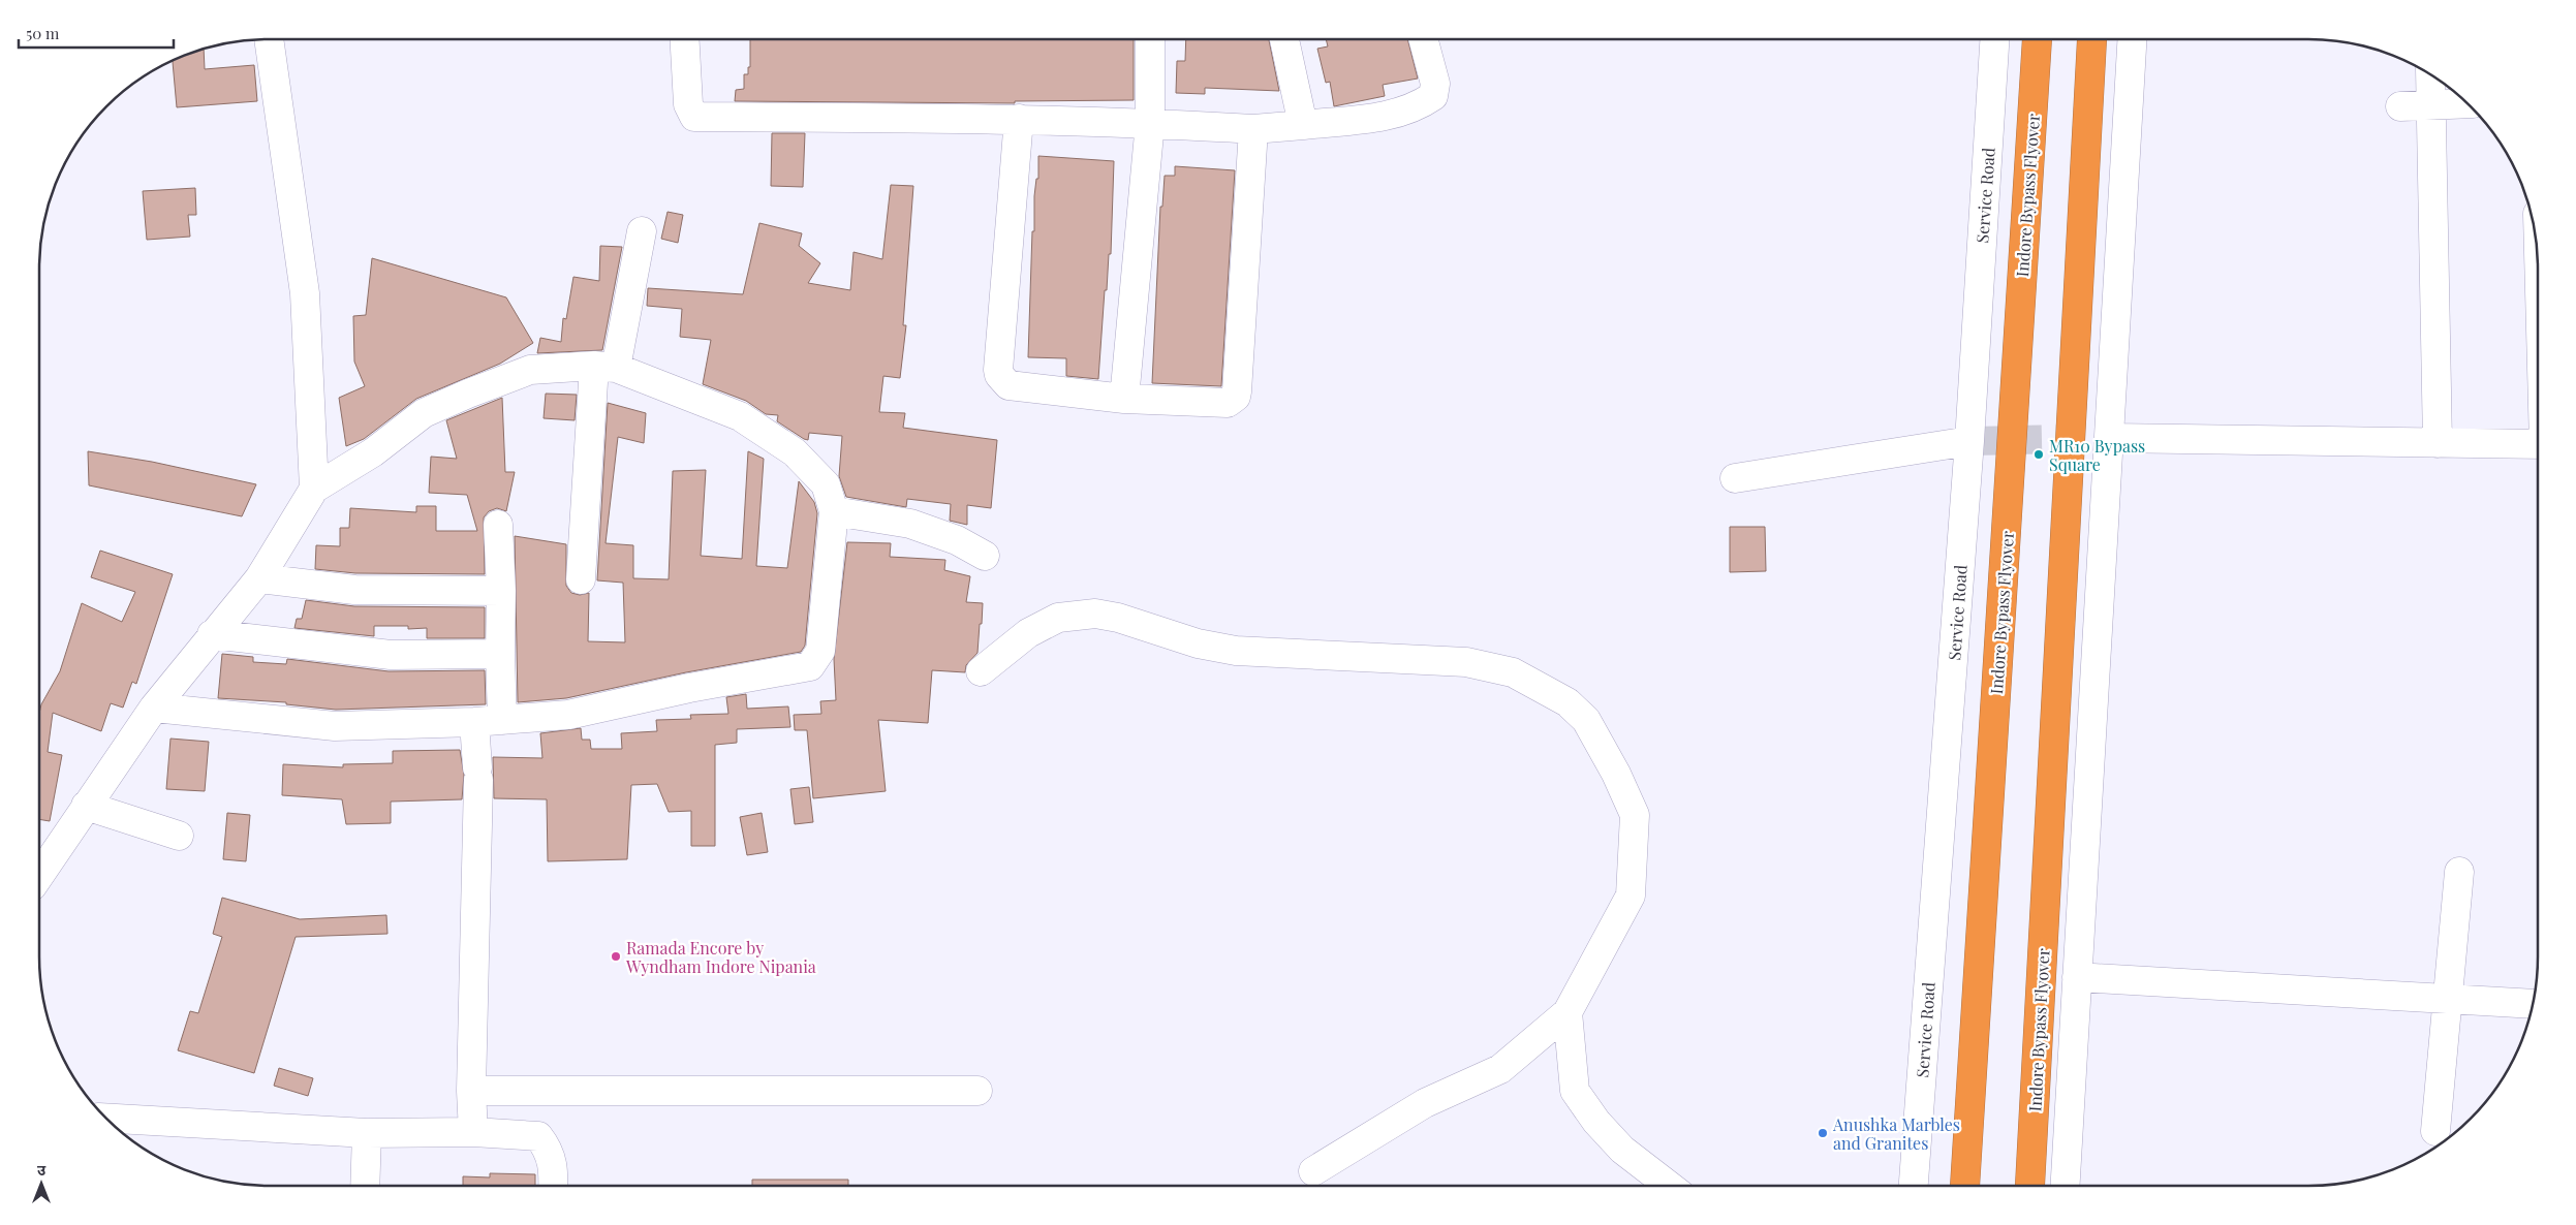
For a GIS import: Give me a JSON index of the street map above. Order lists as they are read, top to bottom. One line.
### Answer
{"streets":{"highway":["Indore Bypass Flyover"],"street":["Service Road"]},"places":["MR10 Bypass Square","Ramada Encore by Wyndham Indore Nipania","Anushka Marbles and Granites"],"scale_bar":"50 m","north":"top"}
